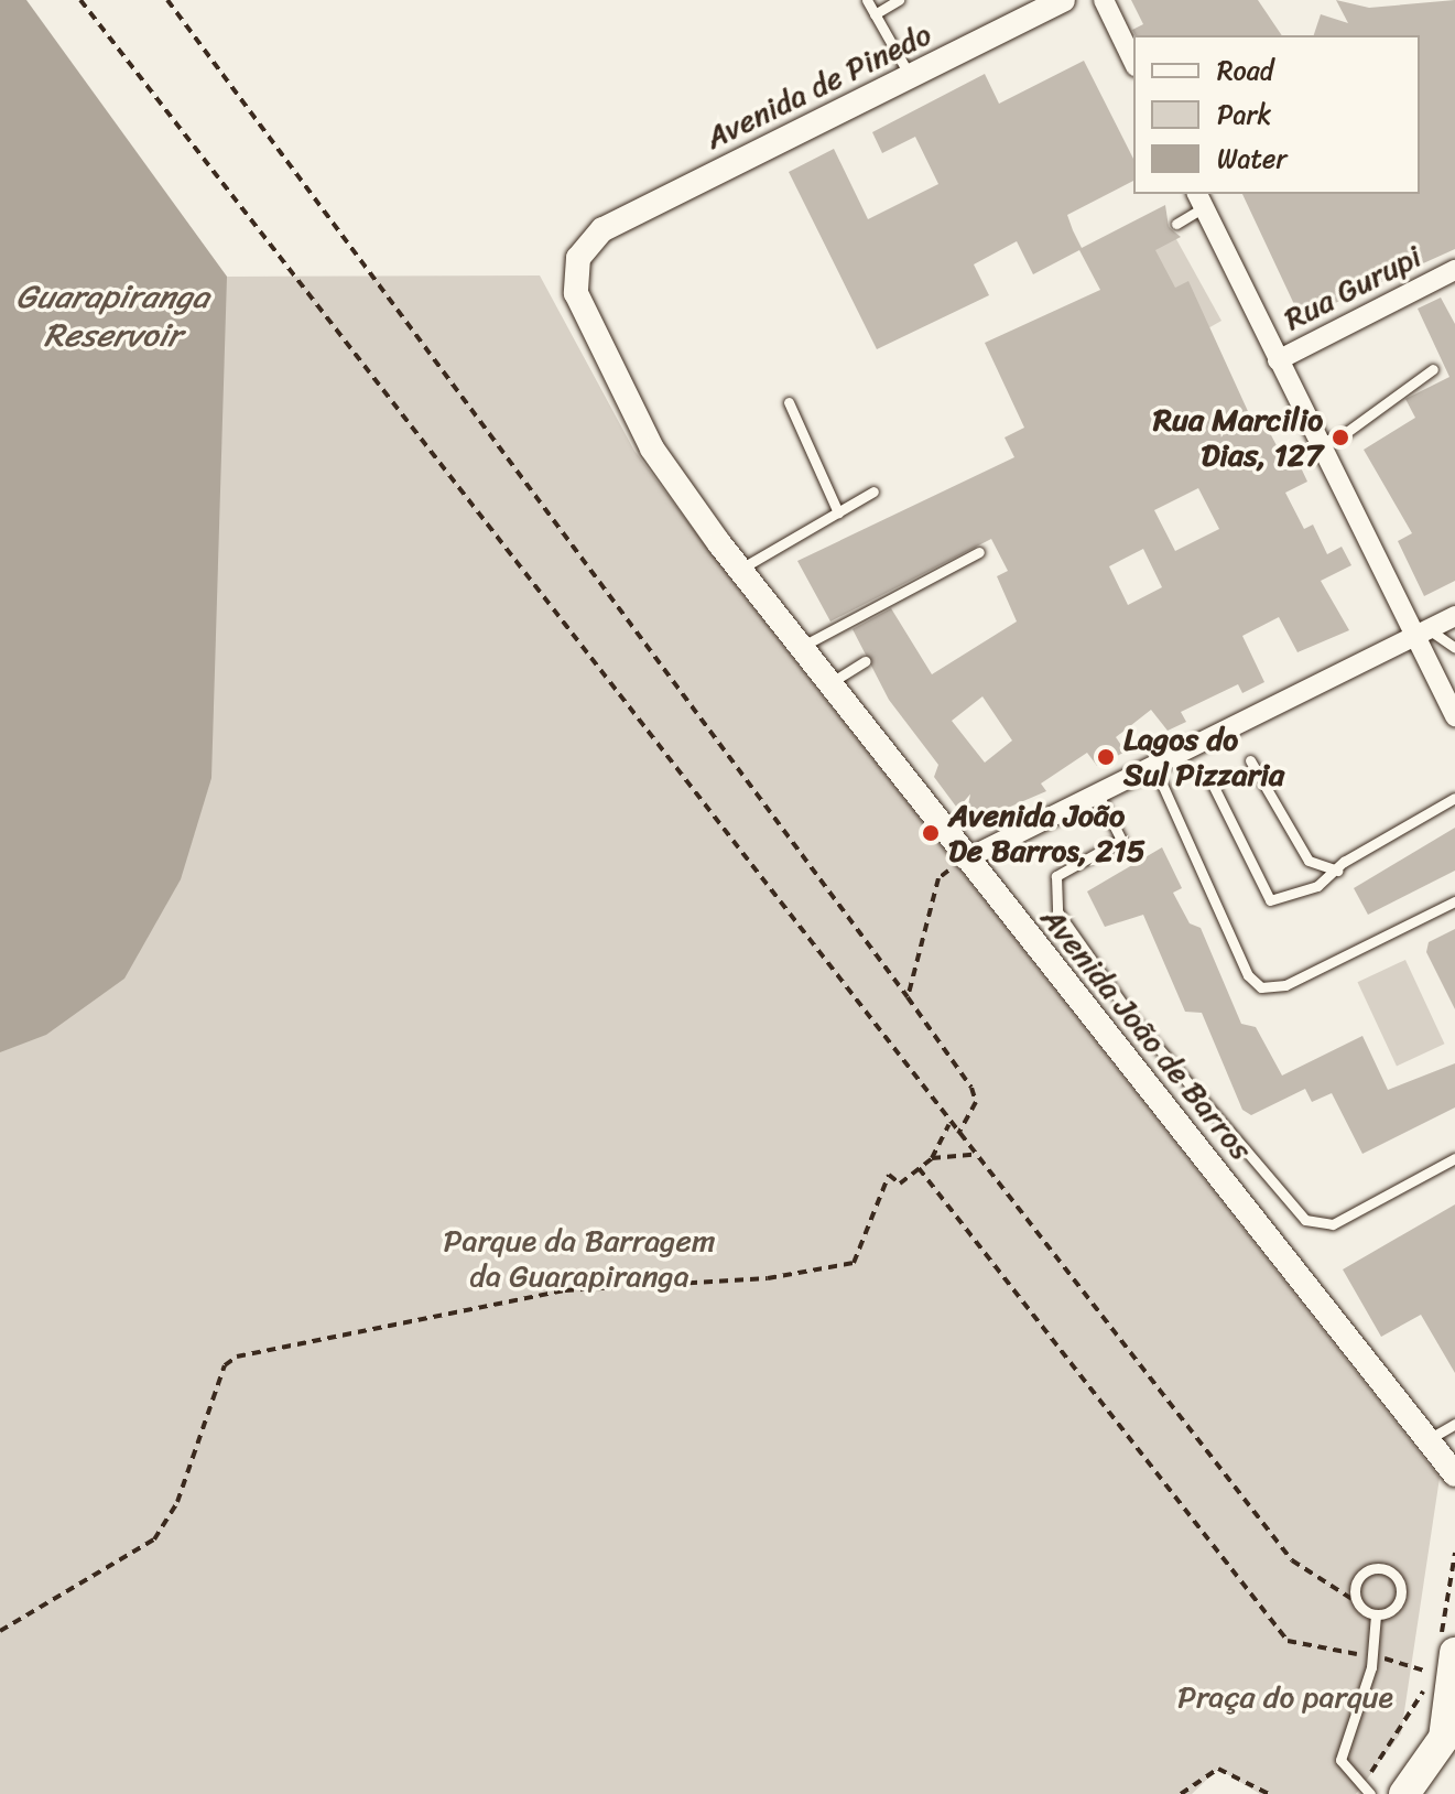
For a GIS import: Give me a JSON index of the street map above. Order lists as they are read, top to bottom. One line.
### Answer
{"streets":{"street":["Avenida de Pinedo","Rua Gurupi","Avenida João de Barros"]},"crossings":[["Avenida de Pinedo","Avenida João de Barros"]],"water":["Guarapiranga Reservoir"],"parks":["Parque da Barragem da Guarapiranga","Praça do parque"],"places":["Rua Marcilio Dias, 127","Lagos do Sul Pizzaria","Avenida João De Barros, 215"],"legend":["Road","Park","Water"]}
